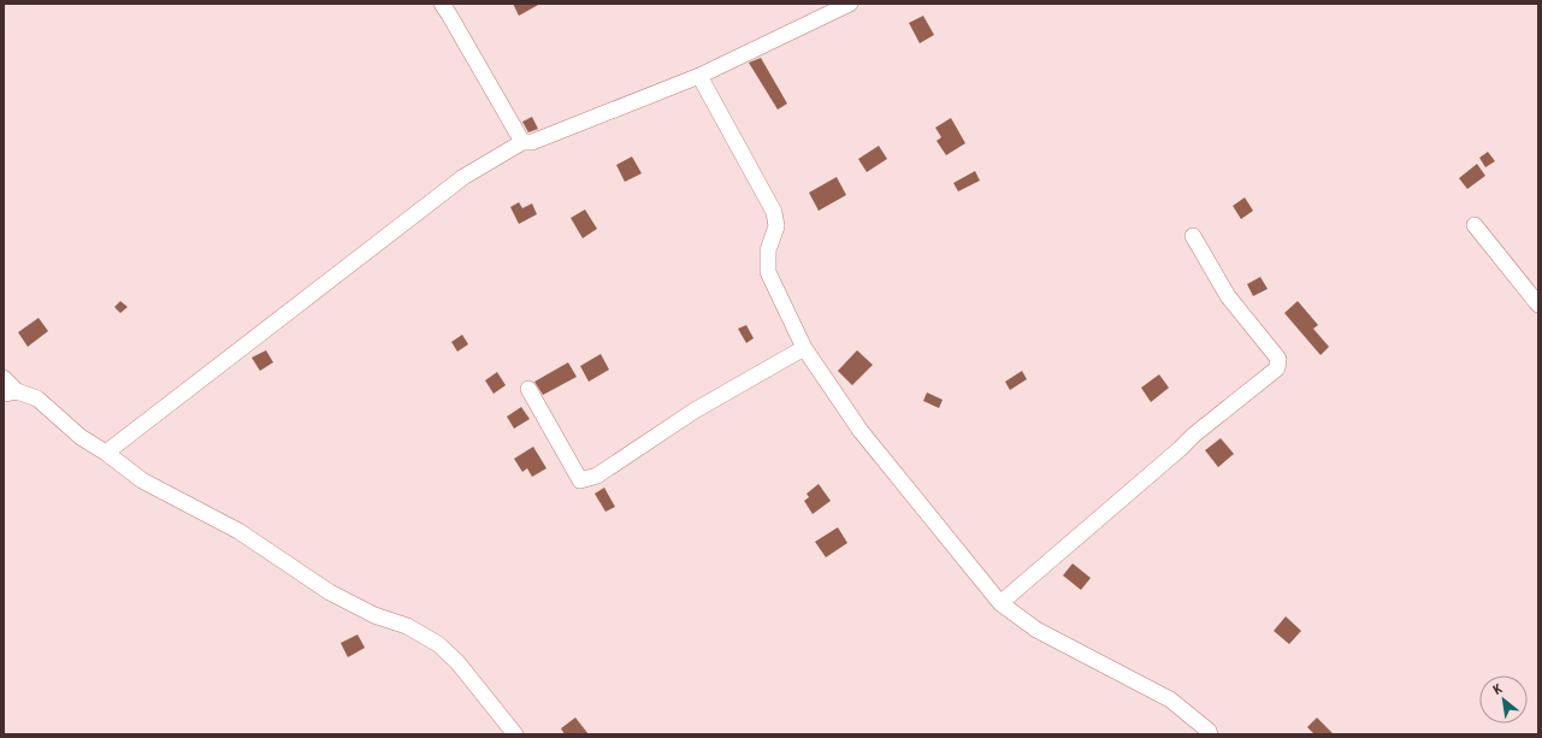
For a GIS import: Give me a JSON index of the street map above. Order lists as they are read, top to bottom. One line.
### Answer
{"north":"top left"}
